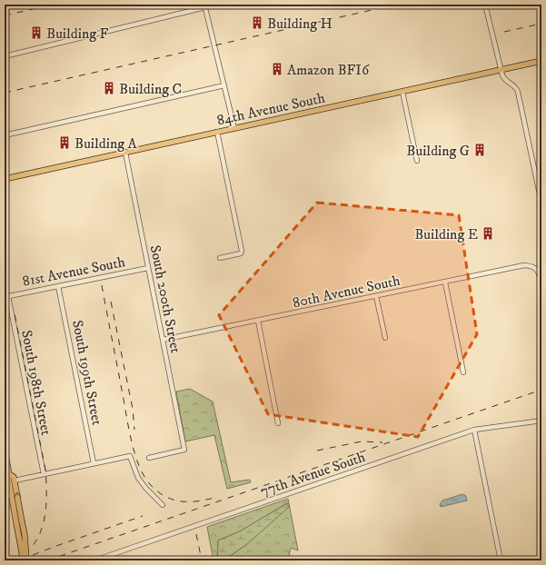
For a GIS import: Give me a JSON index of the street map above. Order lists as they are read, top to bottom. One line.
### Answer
{"streets":{"main road":["84th Avenue South"],"street":["81st Avenue South","80th Avenue South","South 200th Street","South 199th Street","South 198th Street","77th Avenue South"]},"crossings":[["84th Avenue South","South 200th Street"],["81st Avenue South","South 200th Street"],["81st Avenue South","South 199th Street"],["81st Avenue South","South 198th Street"],["80th Avenue South","South 200th Street"]],"places":{"building":["Building H","Building F","Amazon BFI6","Building C","Building A","Building G","Building E"]}}
